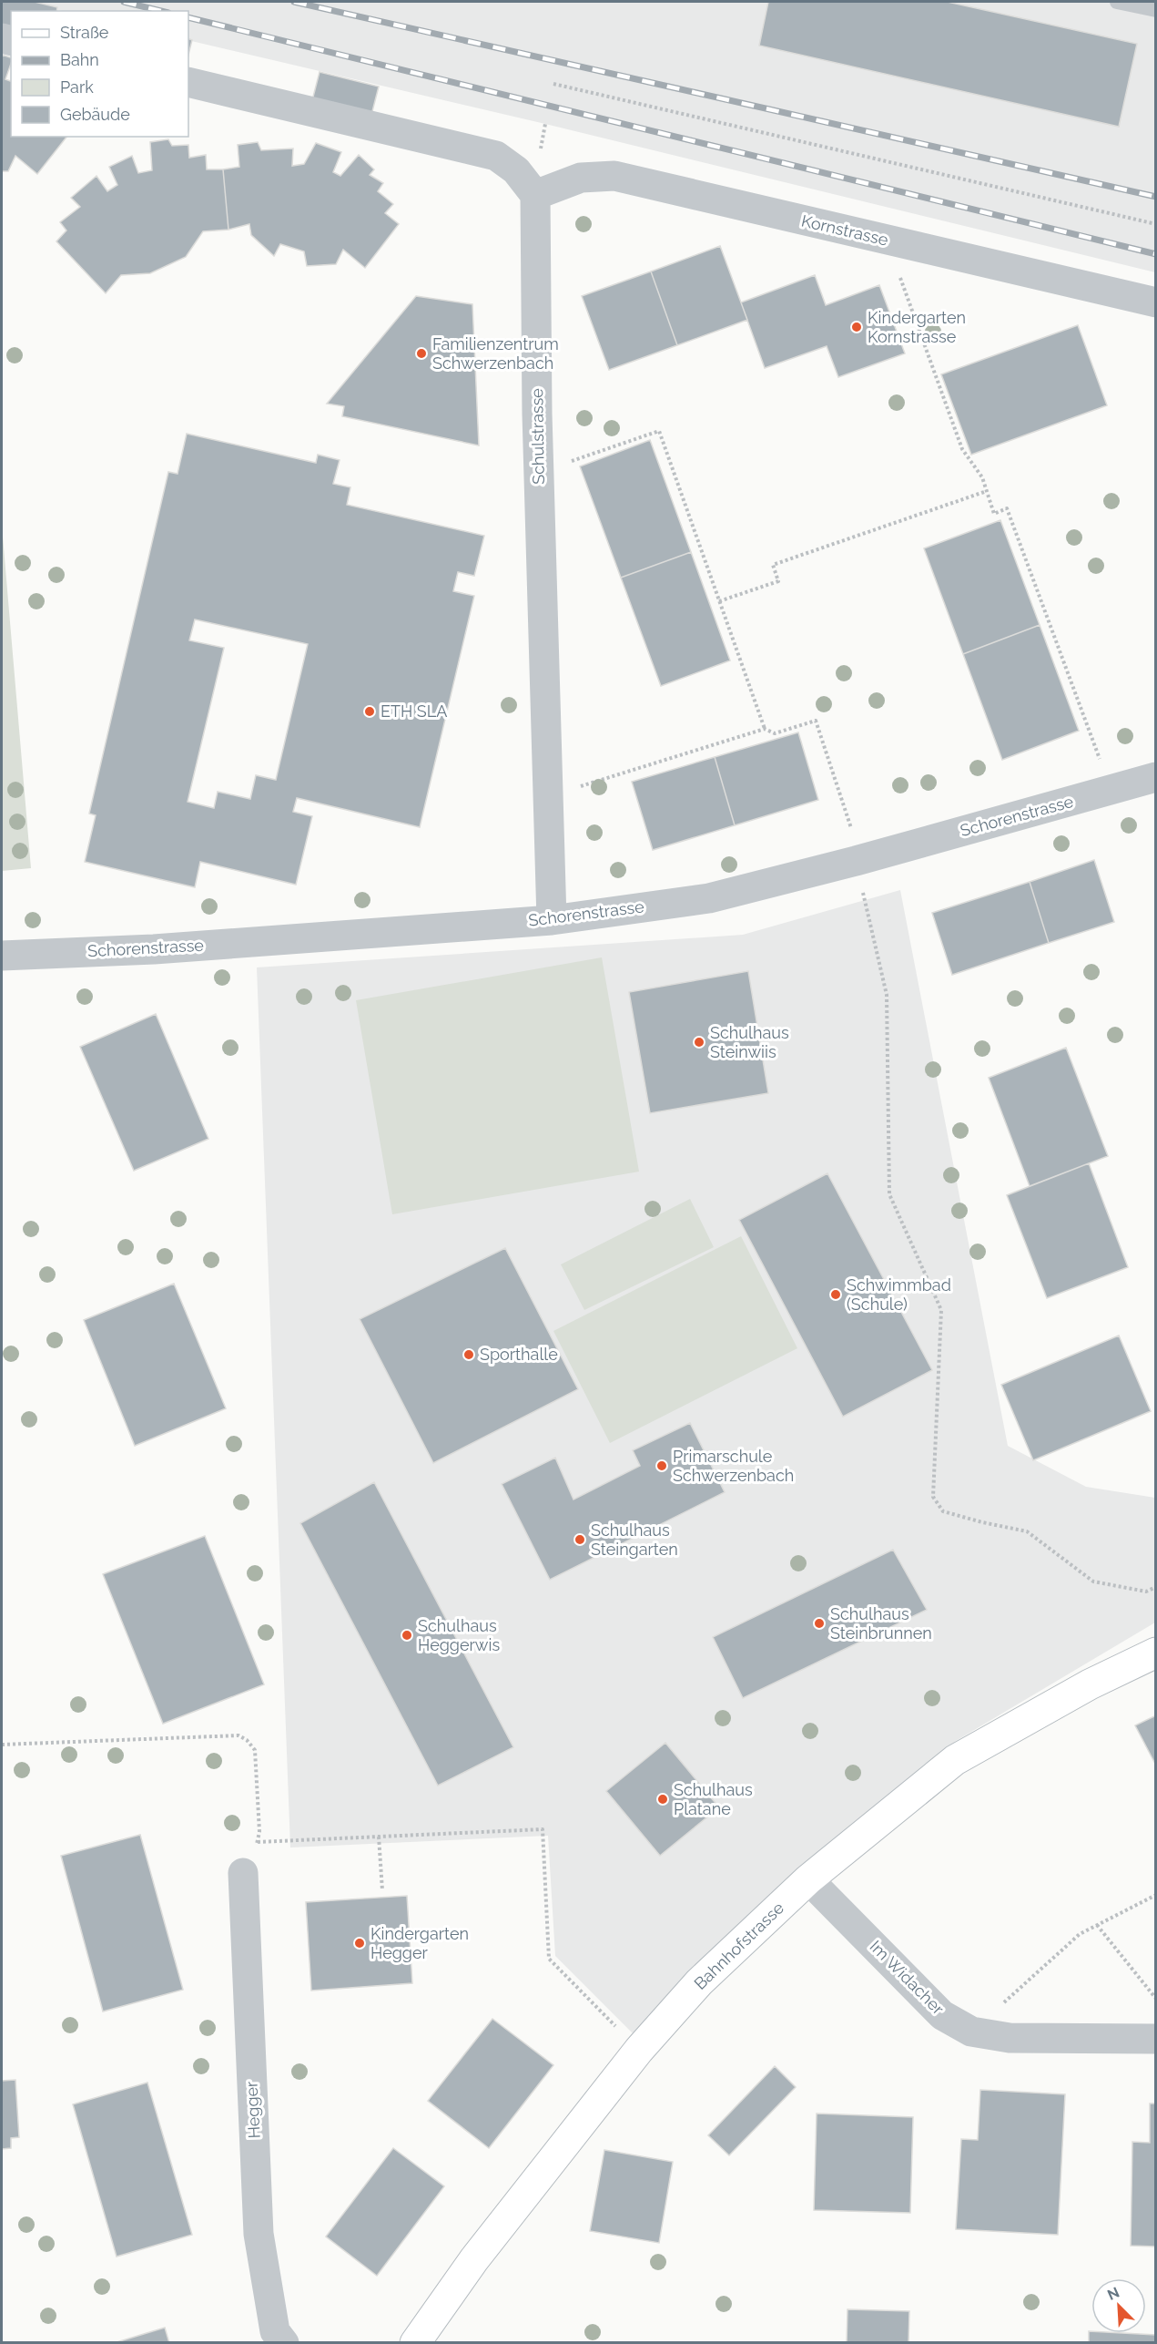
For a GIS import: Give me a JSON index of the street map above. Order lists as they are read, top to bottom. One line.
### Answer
{"streets":{"main road":["Bahnhofstrasse"],"street":["Kornstrasse","Schulstrasse","Schorenstrasse","Im Widacher","Hegger"]},"crossings":[["Kornstrasse","Schulstrasse"],["Schulstrasse","Schorenstrasse"],["Bahnhofstrasse","Im Widacher"]],"places":["Kindergarten Kornstrasse","Familienzentrum Schwerzenbach","ETH SLA","Schulhaus Steinwiis","Schwimmbad (Schule)","Sporthalle","Primarschule Schwerzenbach","Schulhaus Steingarten","Schulhaus Steinbrunnen","Schulhaus Heggerwis","Schulhaus Platane","Kindergarten Hegger"],"legend":["Straße","Bahn","Park","Gebäude"],"north":"top left"}
